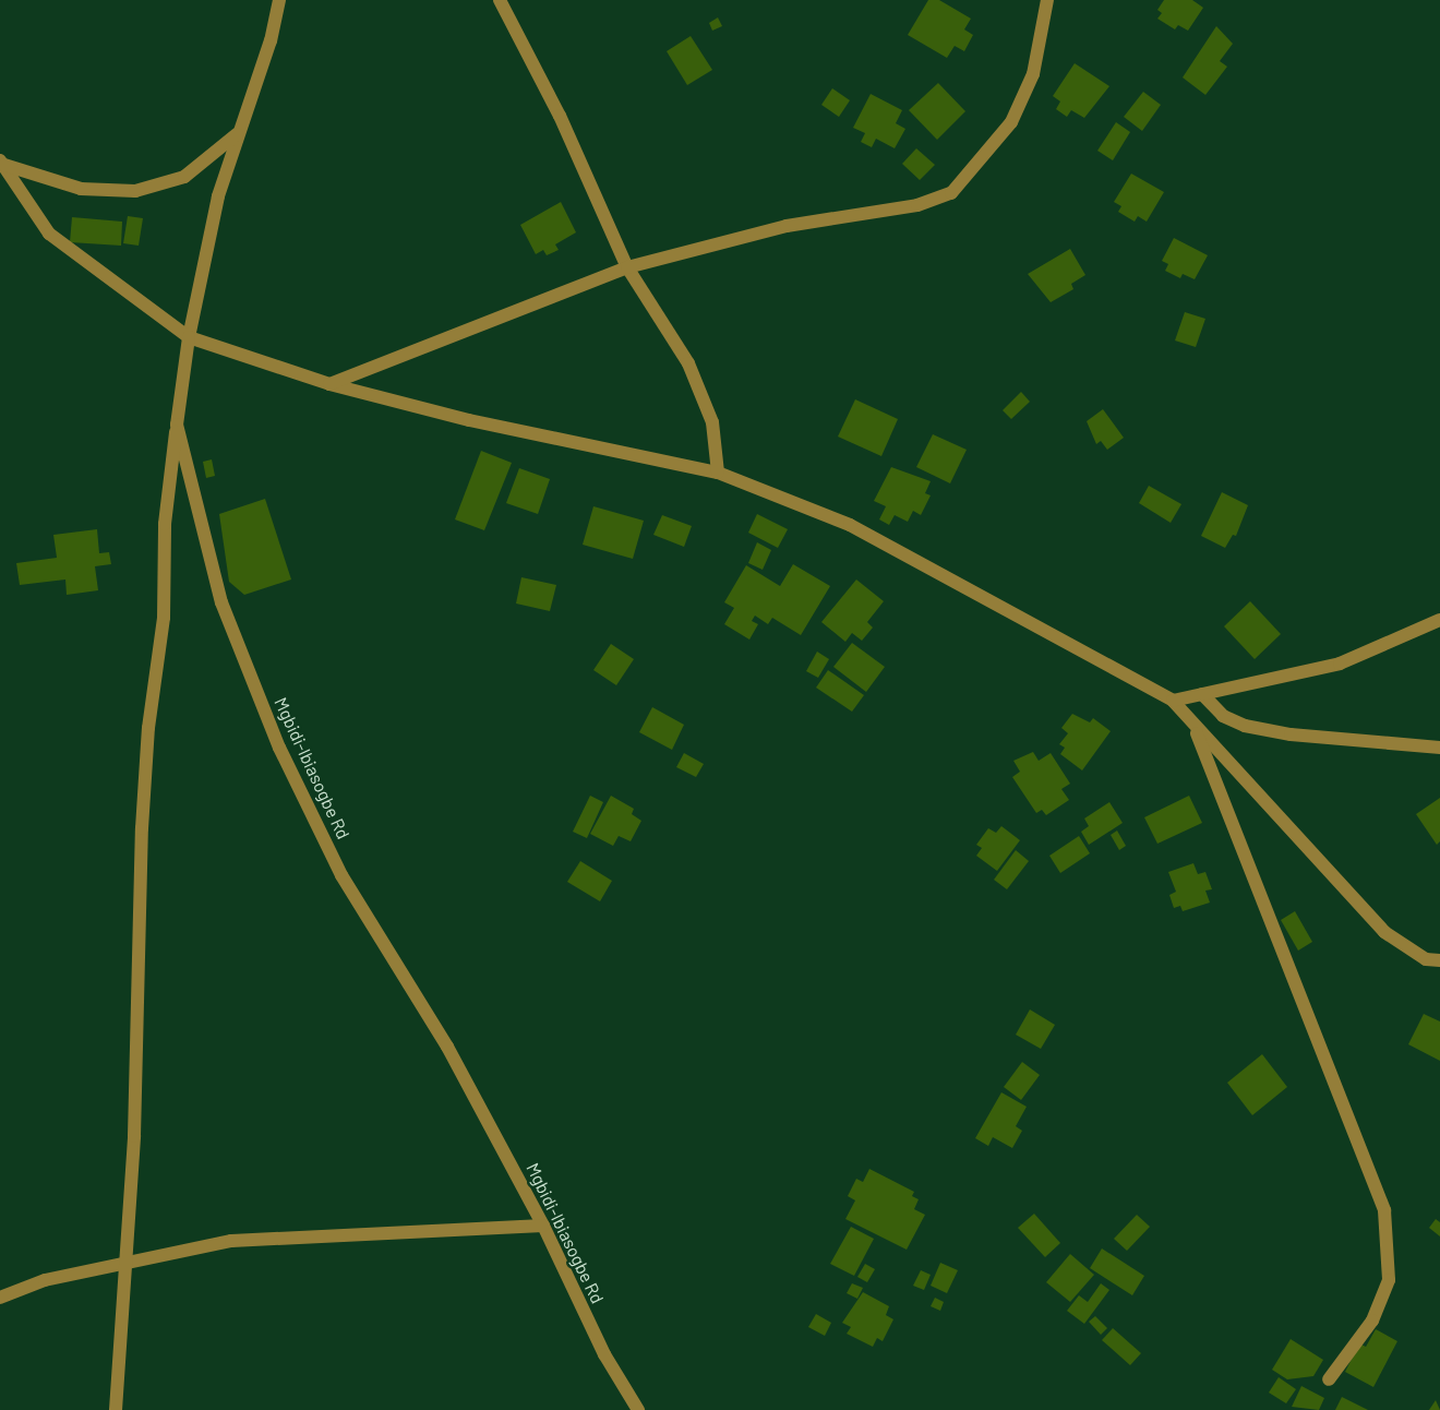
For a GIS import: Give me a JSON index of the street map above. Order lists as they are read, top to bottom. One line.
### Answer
{"streets":{"street":["Mgbidi-Ibiasogbe Rd"]}}
